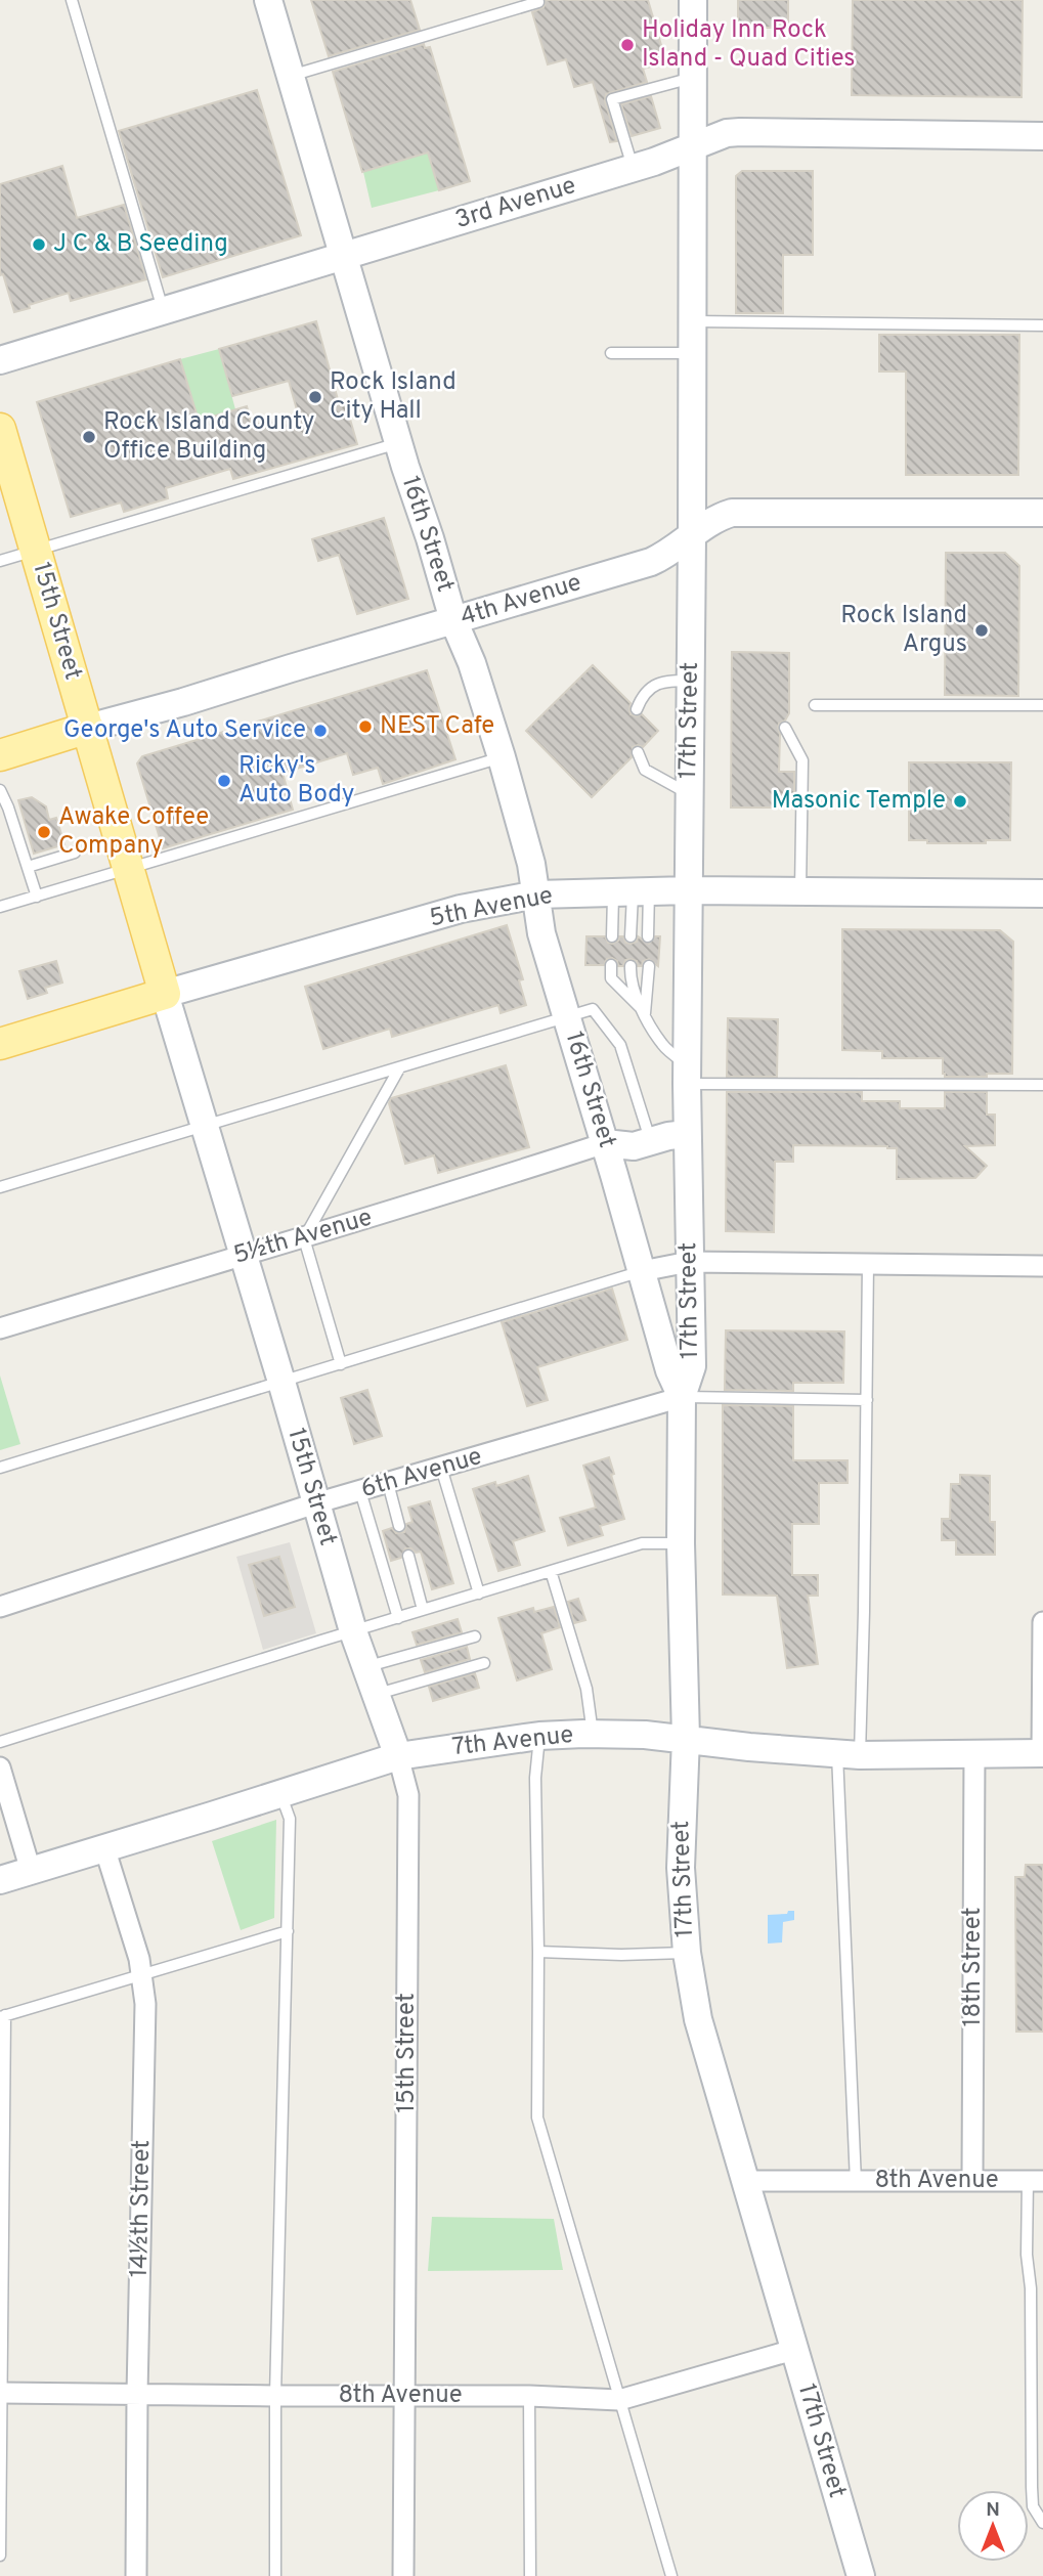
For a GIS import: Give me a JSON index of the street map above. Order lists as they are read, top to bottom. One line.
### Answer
{"streets":{"main road":["4th Avenue","15th Street","5th Avenue"],"street":["3rd Avenue","16th Street","17th Street","5½th Avenue","6th Avenue","7th Avenue","18th Street","8th Avenue","14½th Street"]},"crossings":[["3rd Avenue","16th Street"],["3rd Avenue","17th Street"],["16th Street","4th Avenue"],["16th Street","17th Street"],["16th Street","5th Avenue"],["16th Street","5½th Avenue"],["16th Street","6th Avenue"],["4th Avenue","15th Street"],["4th Avenue","17th Street"],["15th Street","5th Avenue"],["15th Street","5½th Avenue"],["15th Street","6th Avenue"],["15th Street","7th Avenue"],["15th Street","8th Avenue"],["17th Street","5th Avenue"],["17th Street","6th Avenue"],["17th Street","7th Avenue"],["17th Street","8th Avenue"],["7th Avenue","18th Street"],["7th Avenue","14½th Street"],["18th Street","8th Avenue"],["8th Avenue","14½th Street"]],"places":["Holiday Inn Rock Island - Quad Cities","J C & B Seeding","Rock Island City Hall","Rock Island County Office Building","Rock Island Argus","NEST Cafe","George's Auto Service","Ricky's Auto Body","Masonic Temple","Awake Coffee Company"],"north":"top"}
